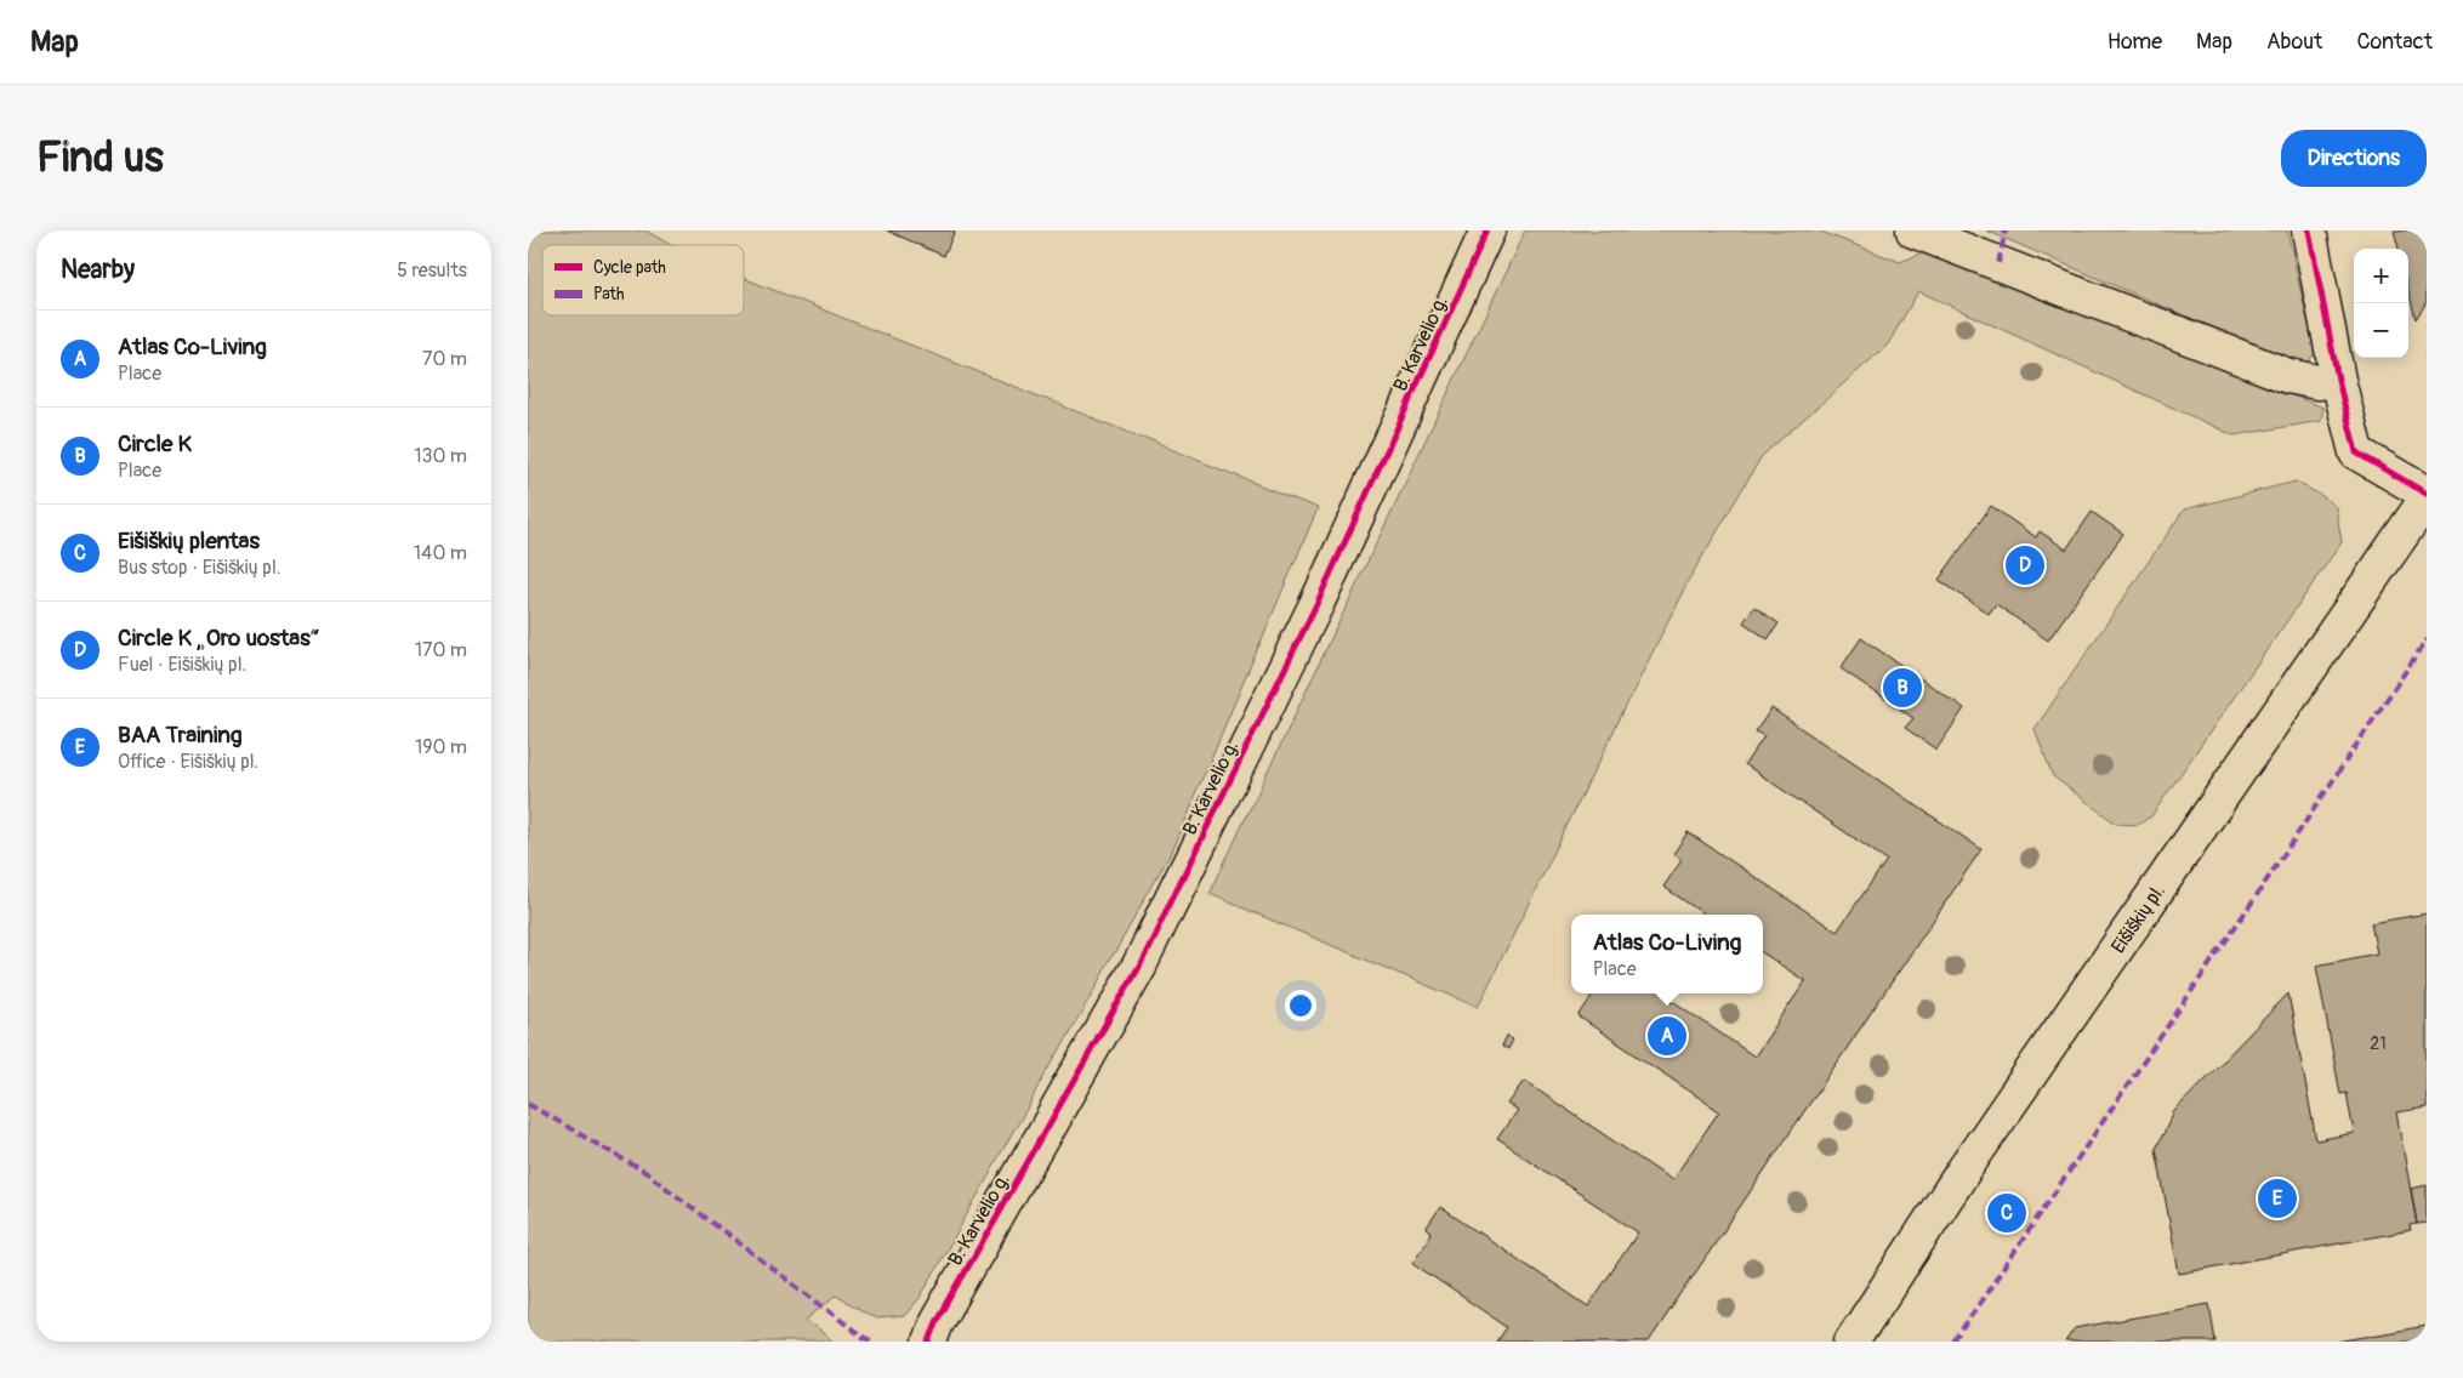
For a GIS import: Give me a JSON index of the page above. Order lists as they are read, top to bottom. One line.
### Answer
{"streets":{"street":["B. Karvelio g.","Eišiškių pl."]},"house_numbers":["21"],"legend":["Cycle path","Path"],"page":{"header":"Map","nav":["Home","Map","About","Contact"],"buttons":"Directions","title":"Find us","heading":["Nearby","5 results"],"map_buttons":["+","−"],"list":[{"mark":"A","name":"Atlas Co-Living","note":"Place","value":"70 m"},{"mark":"B","name":"Circle K","note":"Place","value":"130 m"},{"mark":"C","name":"Eišiškių plentas","note":"Bus stop · Eišiškių pl.","value":"140 m"},{"mark":"D","name":"Circle K „Oro uostas“","note":"Fuel · Eišiškių pl.","value":"170 m"},{"mark":"E","name":"BAA Training","note":"Office · Eišiškių pl.","value":"190 m"}],"pins":["D","B","A","E","C"],"popup":["Atlas Co-Living","Place"]}}
